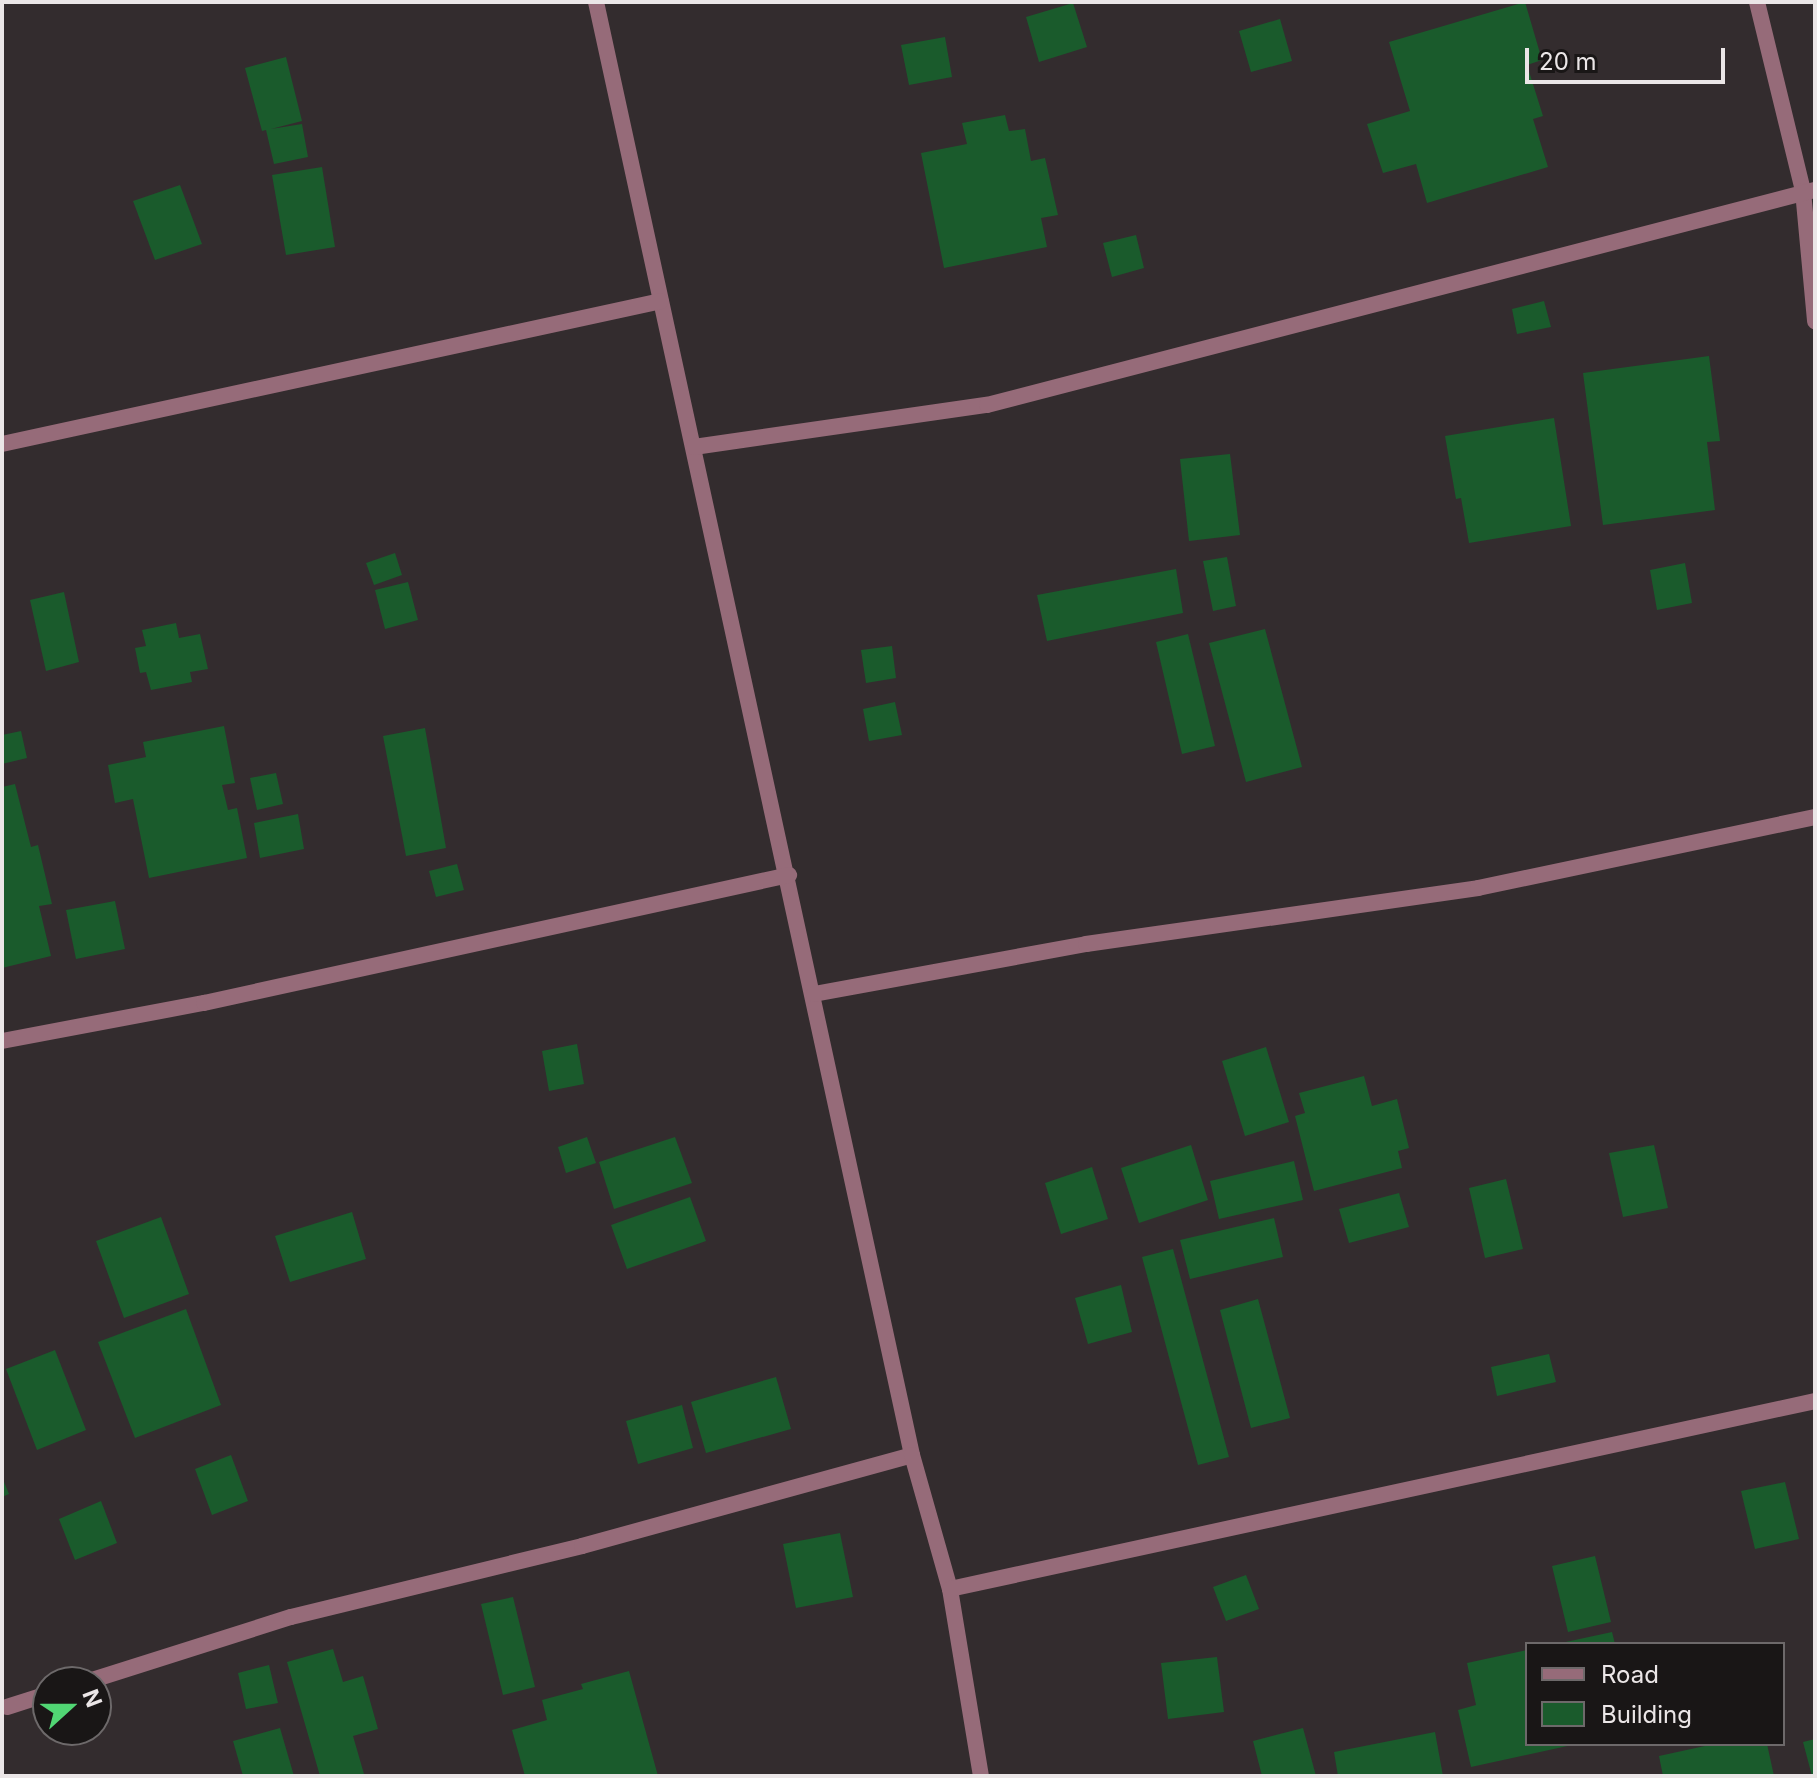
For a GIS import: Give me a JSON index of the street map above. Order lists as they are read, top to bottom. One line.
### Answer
{"legend":["Road","Building"],"scale_bar":"20 m","north":"right"}
